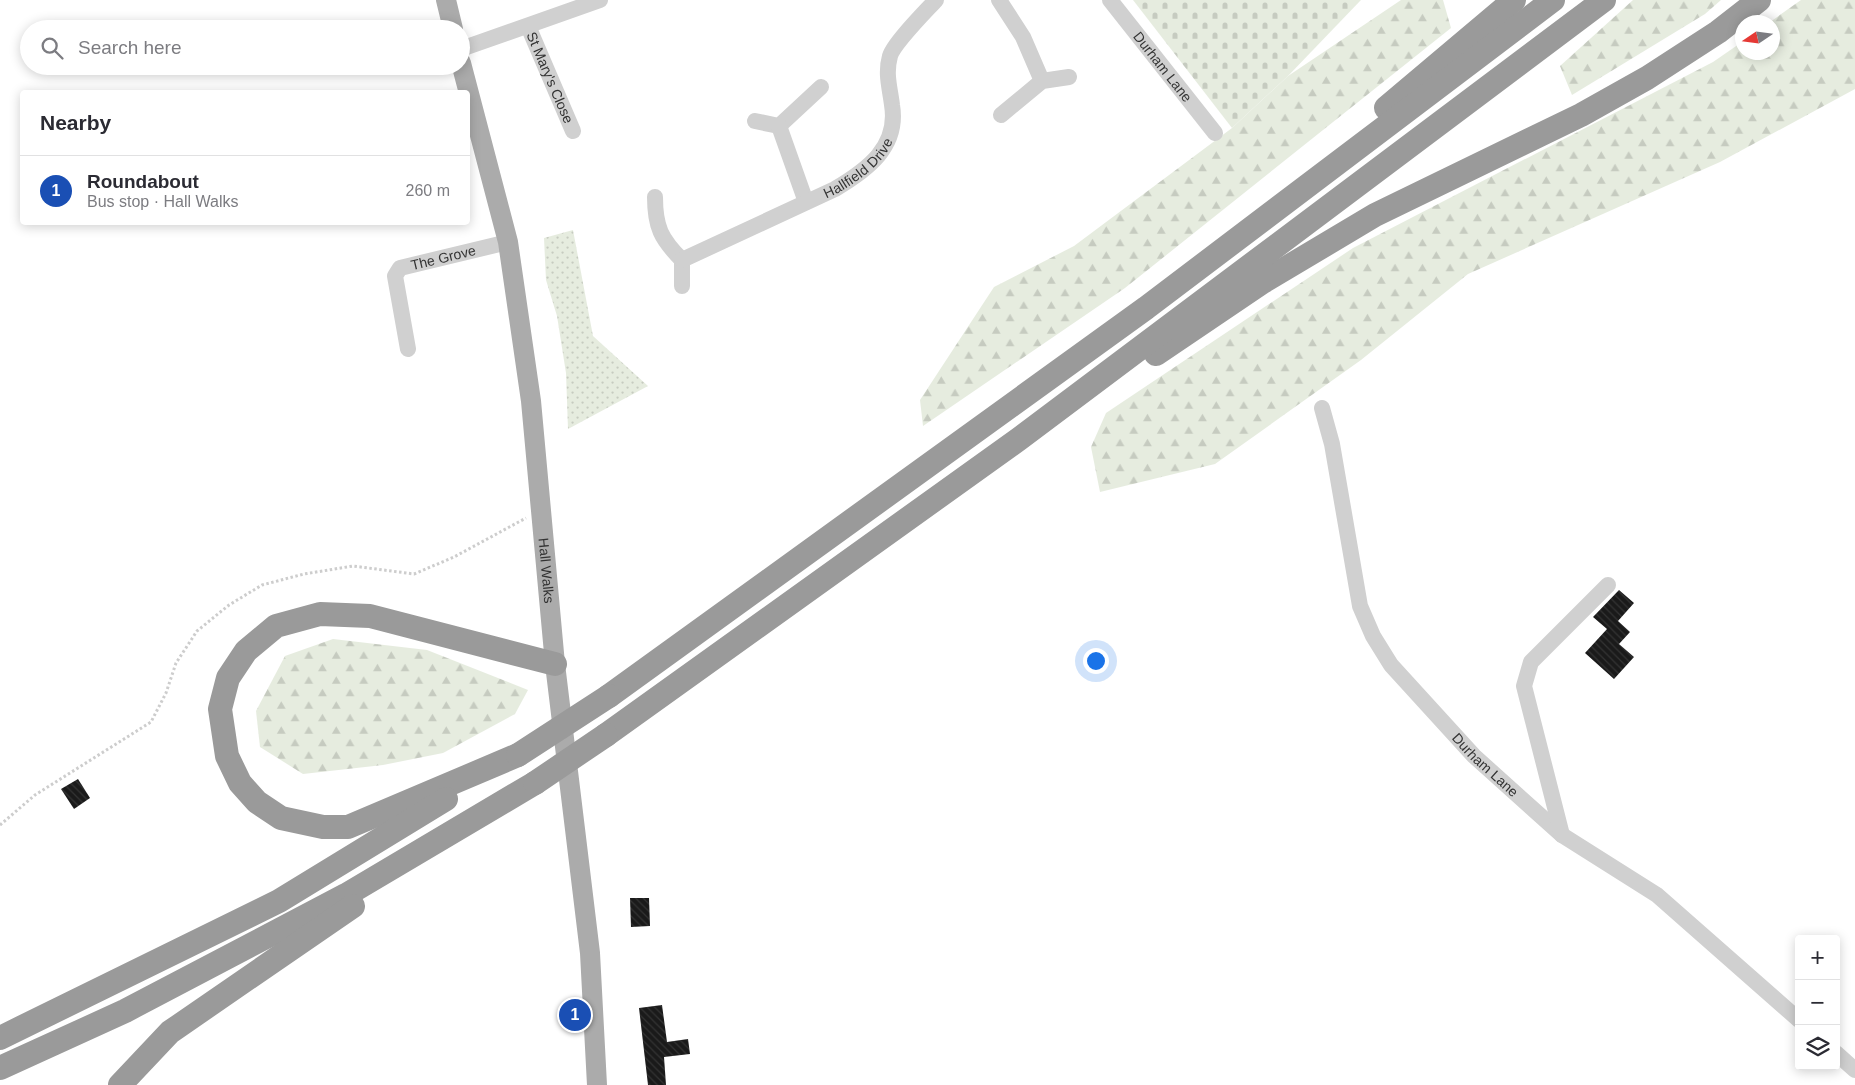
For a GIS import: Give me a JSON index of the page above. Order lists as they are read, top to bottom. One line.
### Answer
{"streets":{"main road":["Hall Walks"],"street":["Durham Lane","St Mary's Close","Hallfield Drive","The Grove"]},"crossings":[["The Grove","Hall Walks"]],"north":"left","page":{"search":"Search here","heading":"Nearby","list":[{"mark":"1","name":"Roundabout","note":"Bus stop · Hall Walks","value":"260 m"}],"map_buttons":["+","−"],"pins":"1"}}
